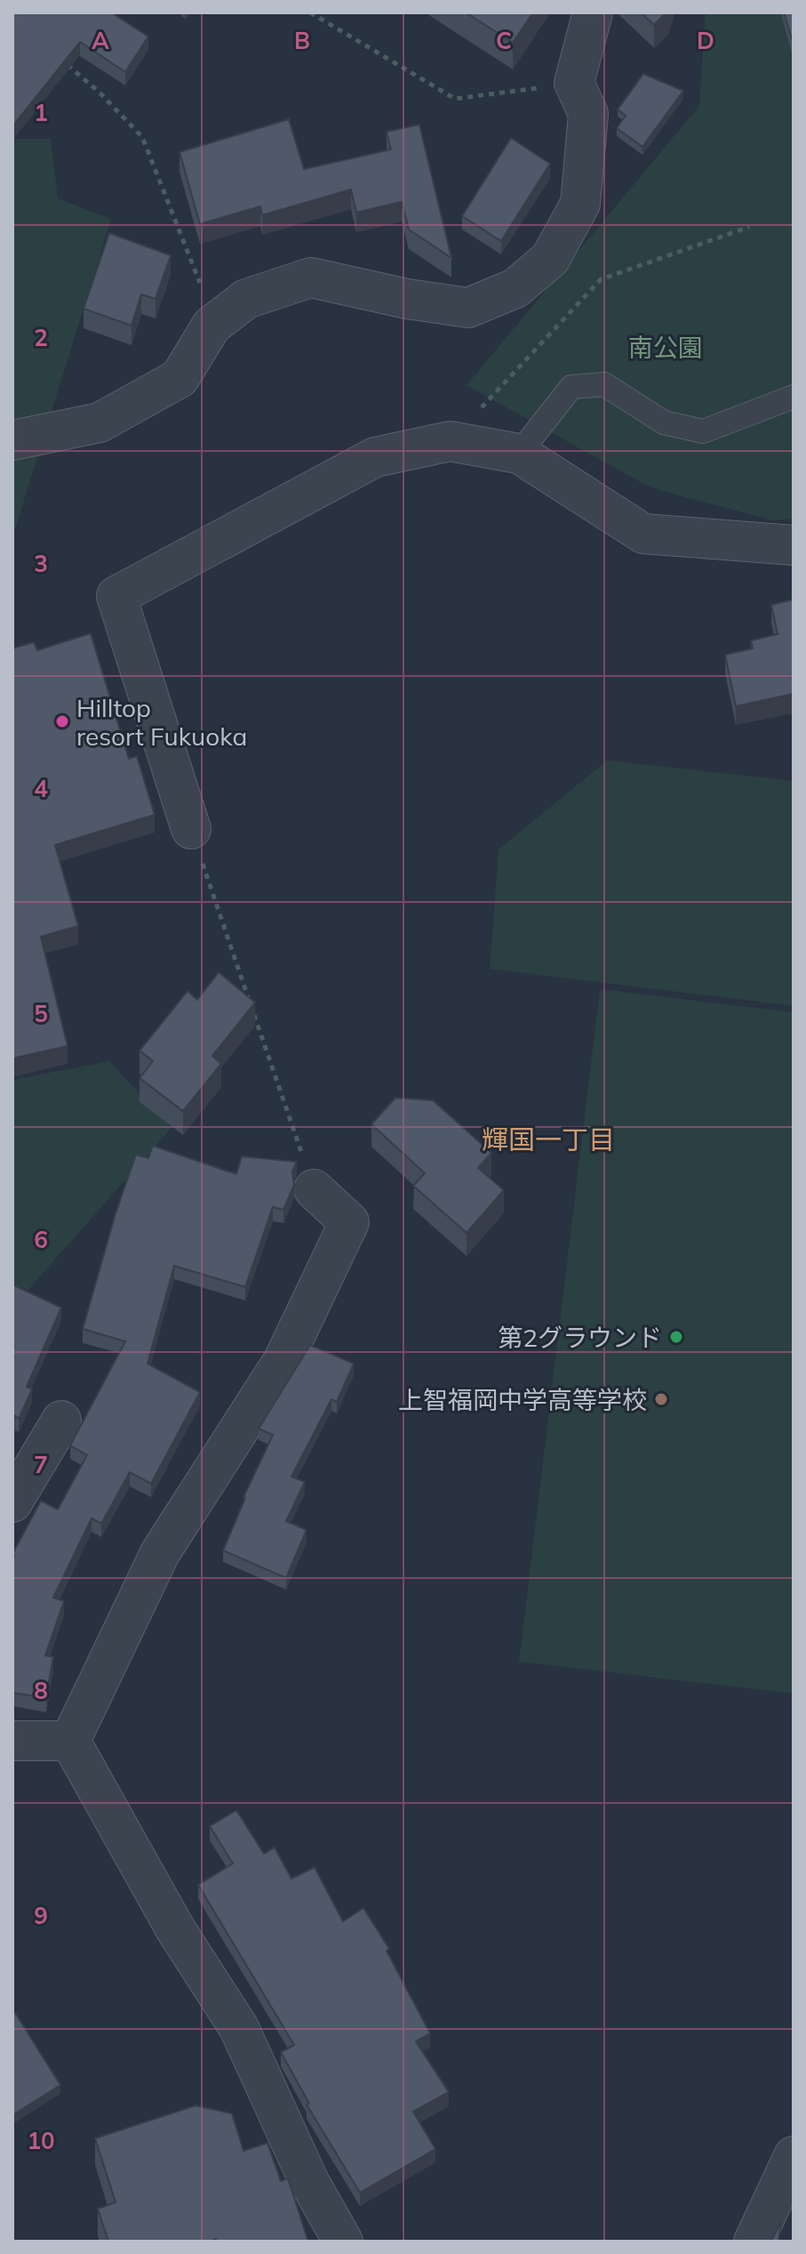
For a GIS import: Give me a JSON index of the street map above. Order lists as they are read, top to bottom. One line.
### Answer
{"districts":["輝国一丁目"],"parks":["南公園"],"places":["Hilltop resort Fukuoka","第2グラウンド","上智福岡中学高等学校"],"grid":{"columns":["A","B","C","D"],"rows":["1","2","3","4","5","6","7","8","9","10"]}}
